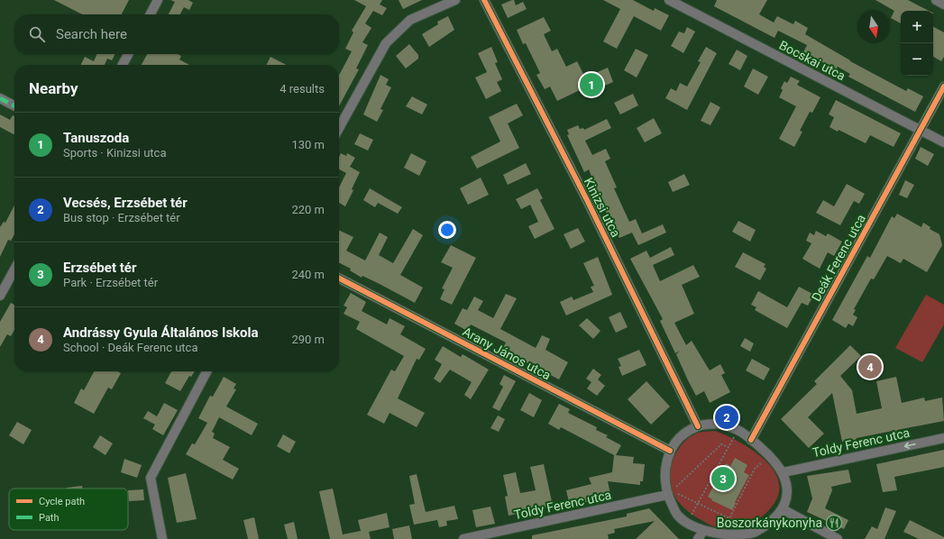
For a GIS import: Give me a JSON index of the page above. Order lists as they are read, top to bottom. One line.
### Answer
{"streets":{"street":["Bocskai utca","Kinizsi utca","Deák Ferenc utca","Arany János utca","Toldy Ferenc utca"]},"crossings":[["Bocskai utca","Deák Ferenc utca"]],"one_way":["Toldy Ferenc utca"],"places":{"restaurant":["Boszorkánykonyha"]},"legend":["Cycle path","Path"],"north":"bottom","page":{"map_buttons":["+","−"],"search":"Search here","heading":["Nearby","4 results"],"pins":["1","4","2","3"],"list":[{"mark":"1","name":"Tanuszoda","note":"Sports · Kinizsi utca","value":"130 m"},{"mark":"2","name":"Vecsés, Erzsébet tér","note":"Bus stop · Erzsébet tér","value":"220 m"},{"mark":"3","name":"Erzsébet tér","note":"Park · Erzsébet tér","value":"240 m"},{"mark":"4","name":"Andrássy Gyula Általános Iskola","note":"School · Deák Ferenc utca","value":"290 m"}]}}
